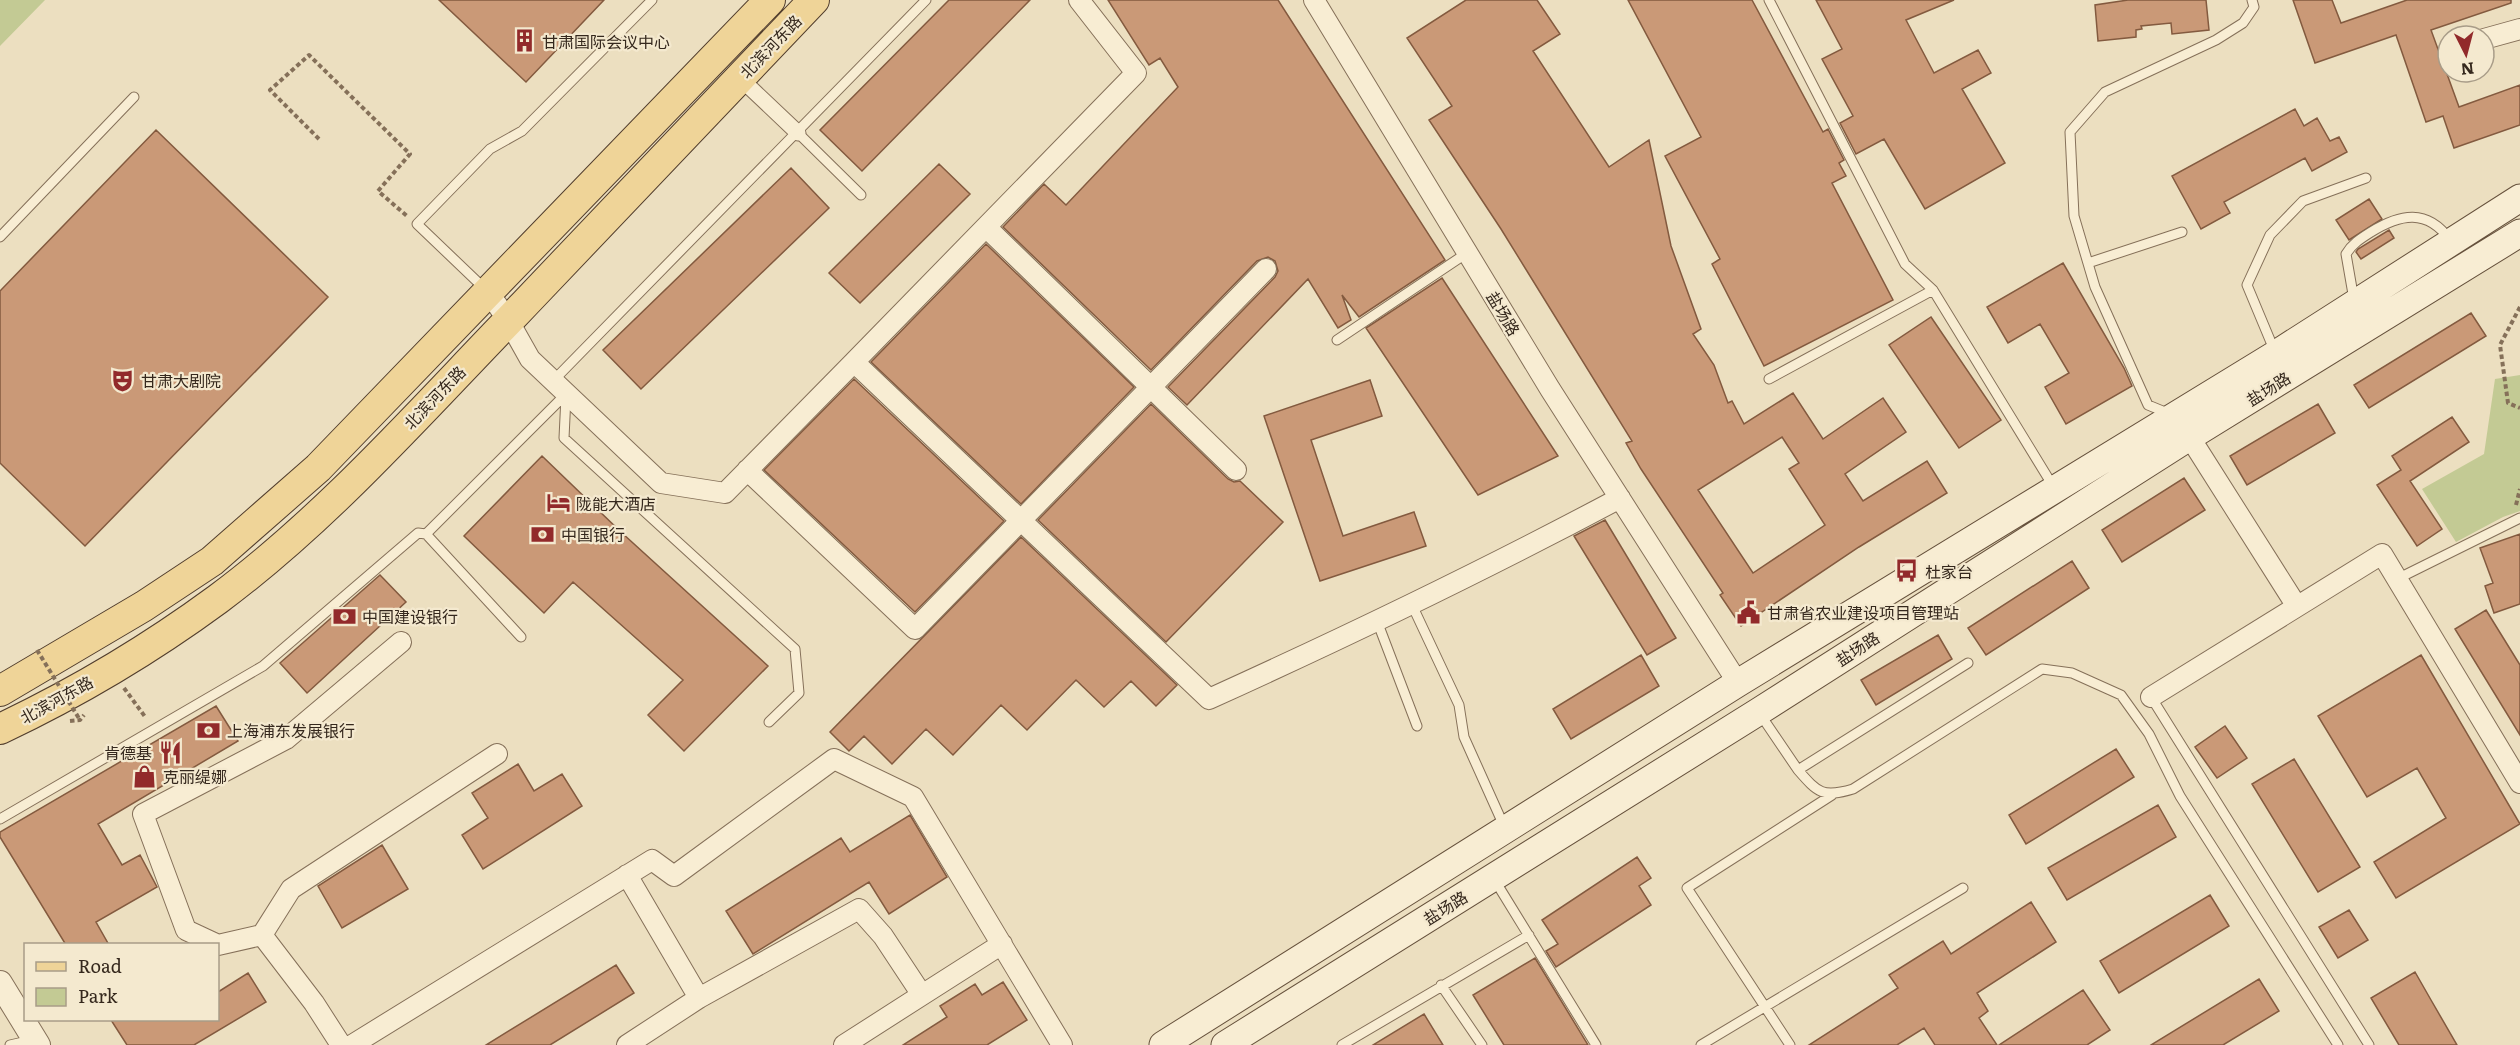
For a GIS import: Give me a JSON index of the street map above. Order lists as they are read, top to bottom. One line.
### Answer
{"streets":{"main road":["北滨河东路","盐场路"]},"places":{"building":["甘肃国际会议中心"],"theatre":["甘肃大剧院"],"hotel":["陇能大酒店"],"bank":["中国银行","中国建设银行","上海浦东发展银行"],"bus stop":["杜家台"],"public building":["甘肃省农业建设项目管理站"],"restaurant":["肯德基"],"shop":["克丽缇娜"]},"legend":["Road","Park"],"north":"bottom"}
